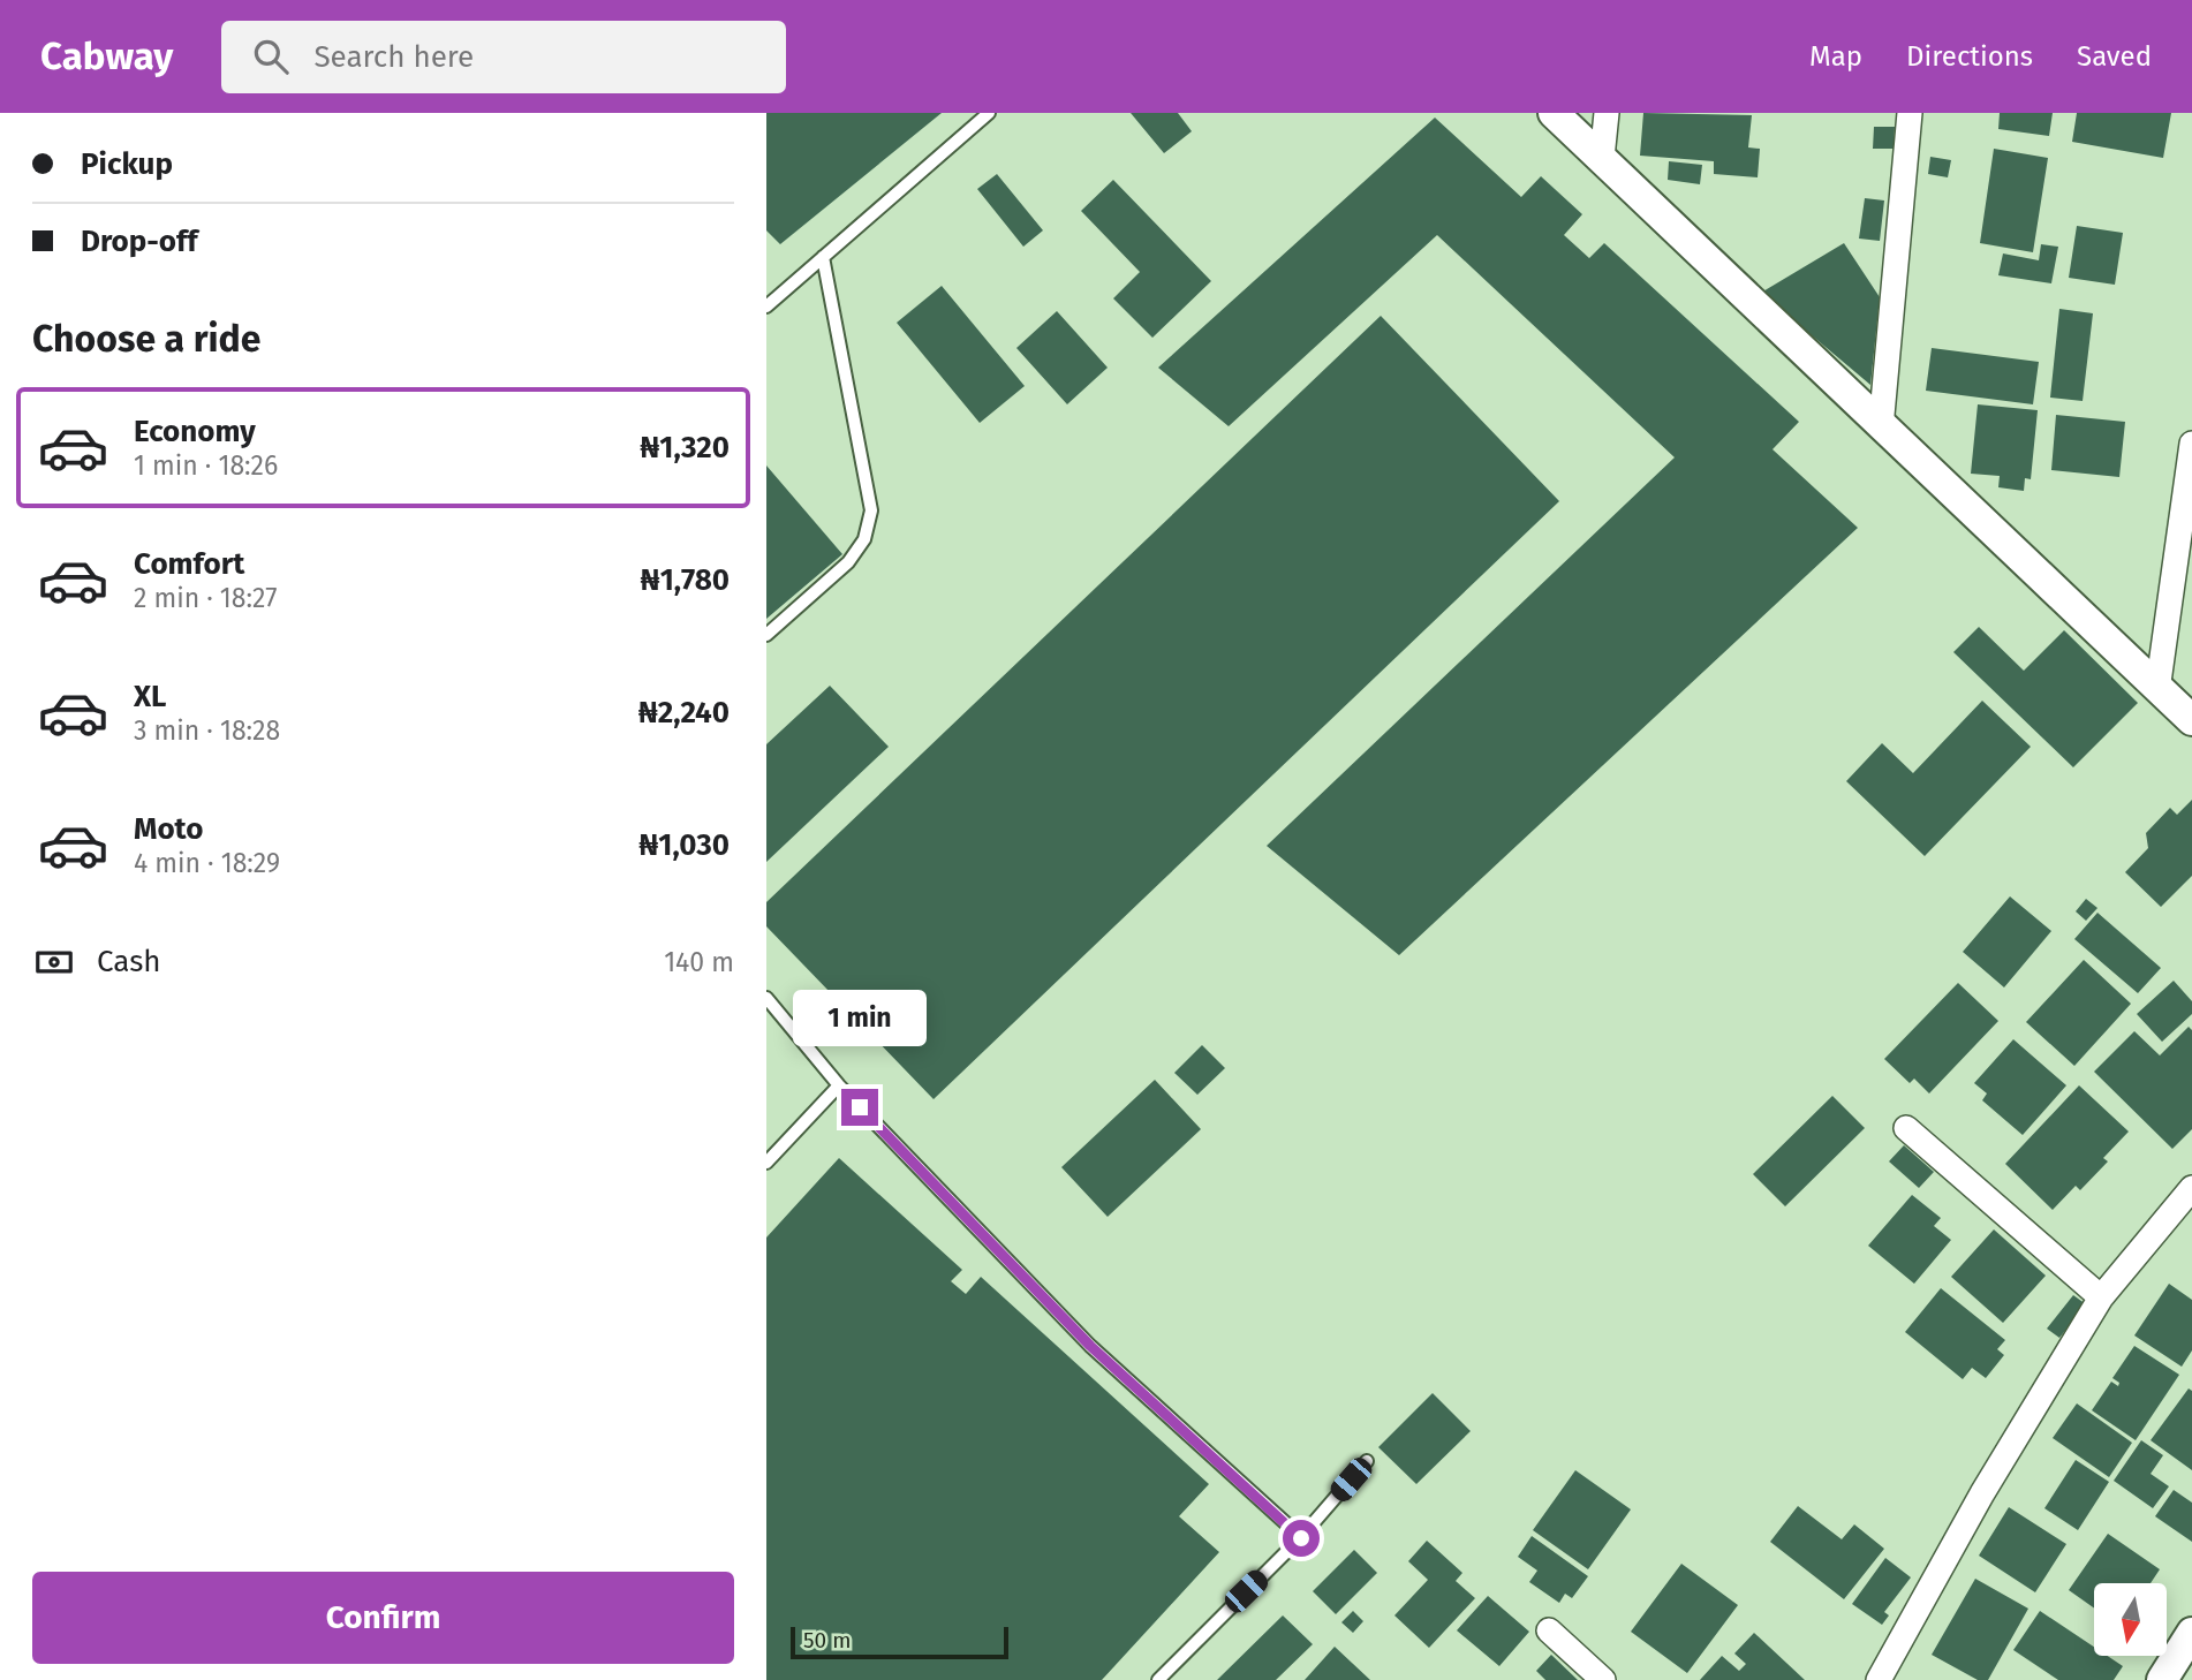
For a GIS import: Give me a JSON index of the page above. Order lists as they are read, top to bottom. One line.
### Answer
{"scale_bar":"50 m","north":"bottom","page":{"header":"Cabway","search":"Search here","nav":["Map","Directions","Saved"],"banner":["Pickup","Drop-off"],"heading":"Choose a ride","list":[{"name":"Economy","note":"1 min · 18:26","value":"₦1,320"},{"name":"Comfort","note":"2 min · 18:27","value":"₦1,780"},{"name":"XL","note":"3 min · 18:28","value":"₦2,240"},{"name":"Moto","note":"4 min · 18:29","value":"₦1,030"}],"pay":["Cash","140 m"],"bubble":"1 min","buttons":"Confirm","scale":"50 m"}}
